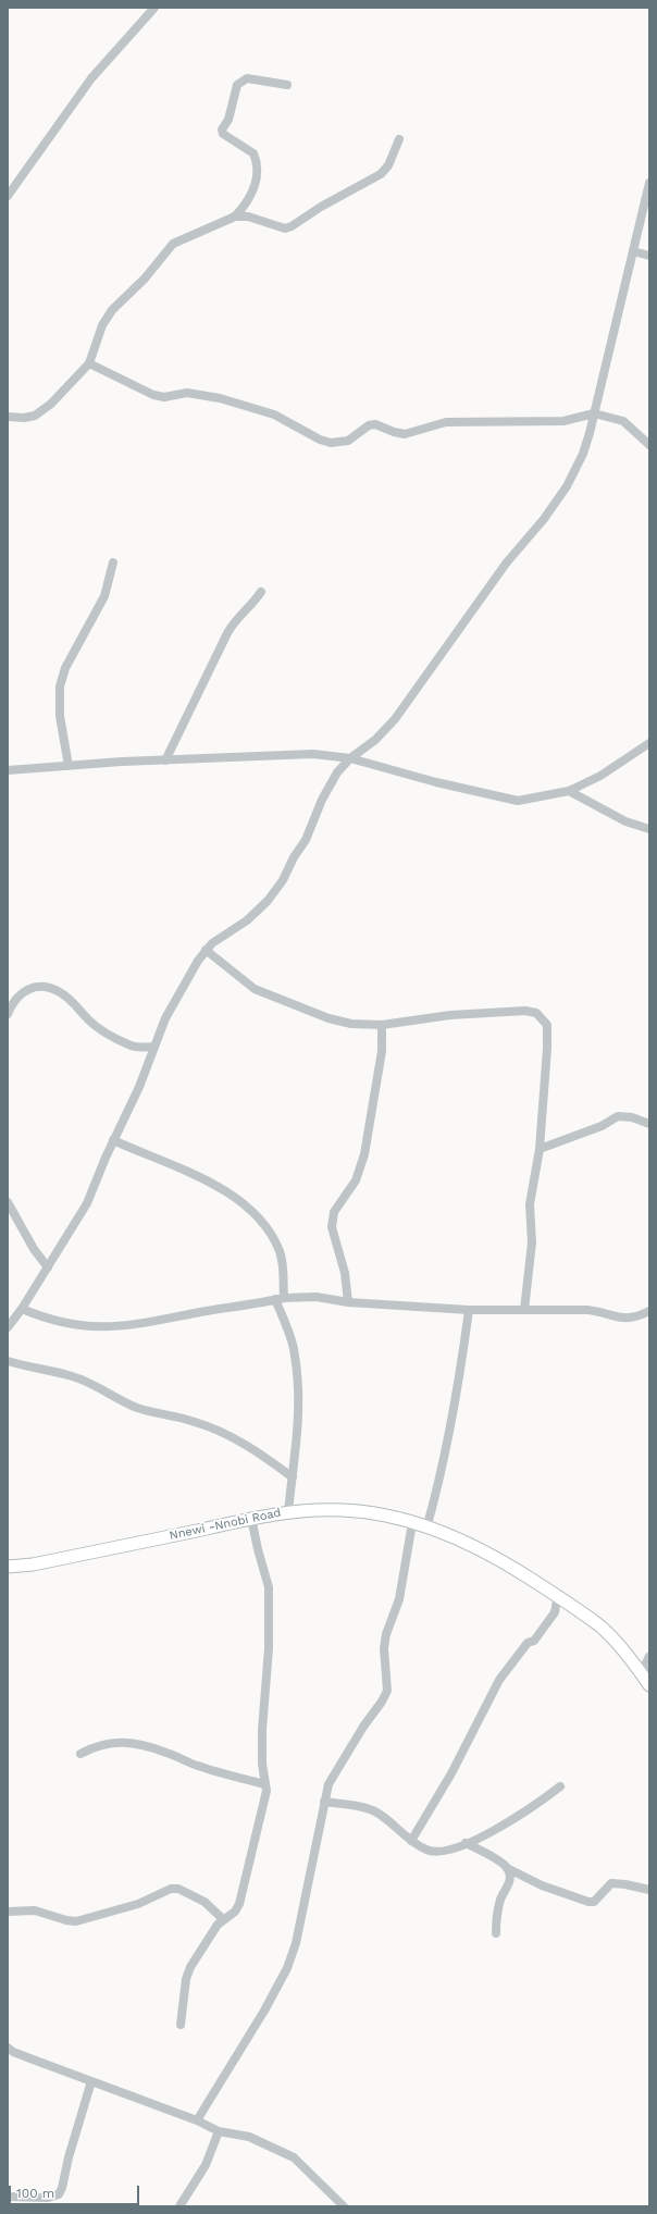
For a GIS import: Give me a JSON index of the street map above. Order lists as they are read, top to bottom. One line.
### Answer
{"streets":{"main road":["Nnewi -Nnobi Road"]},"scale_bar":"100 m"}
